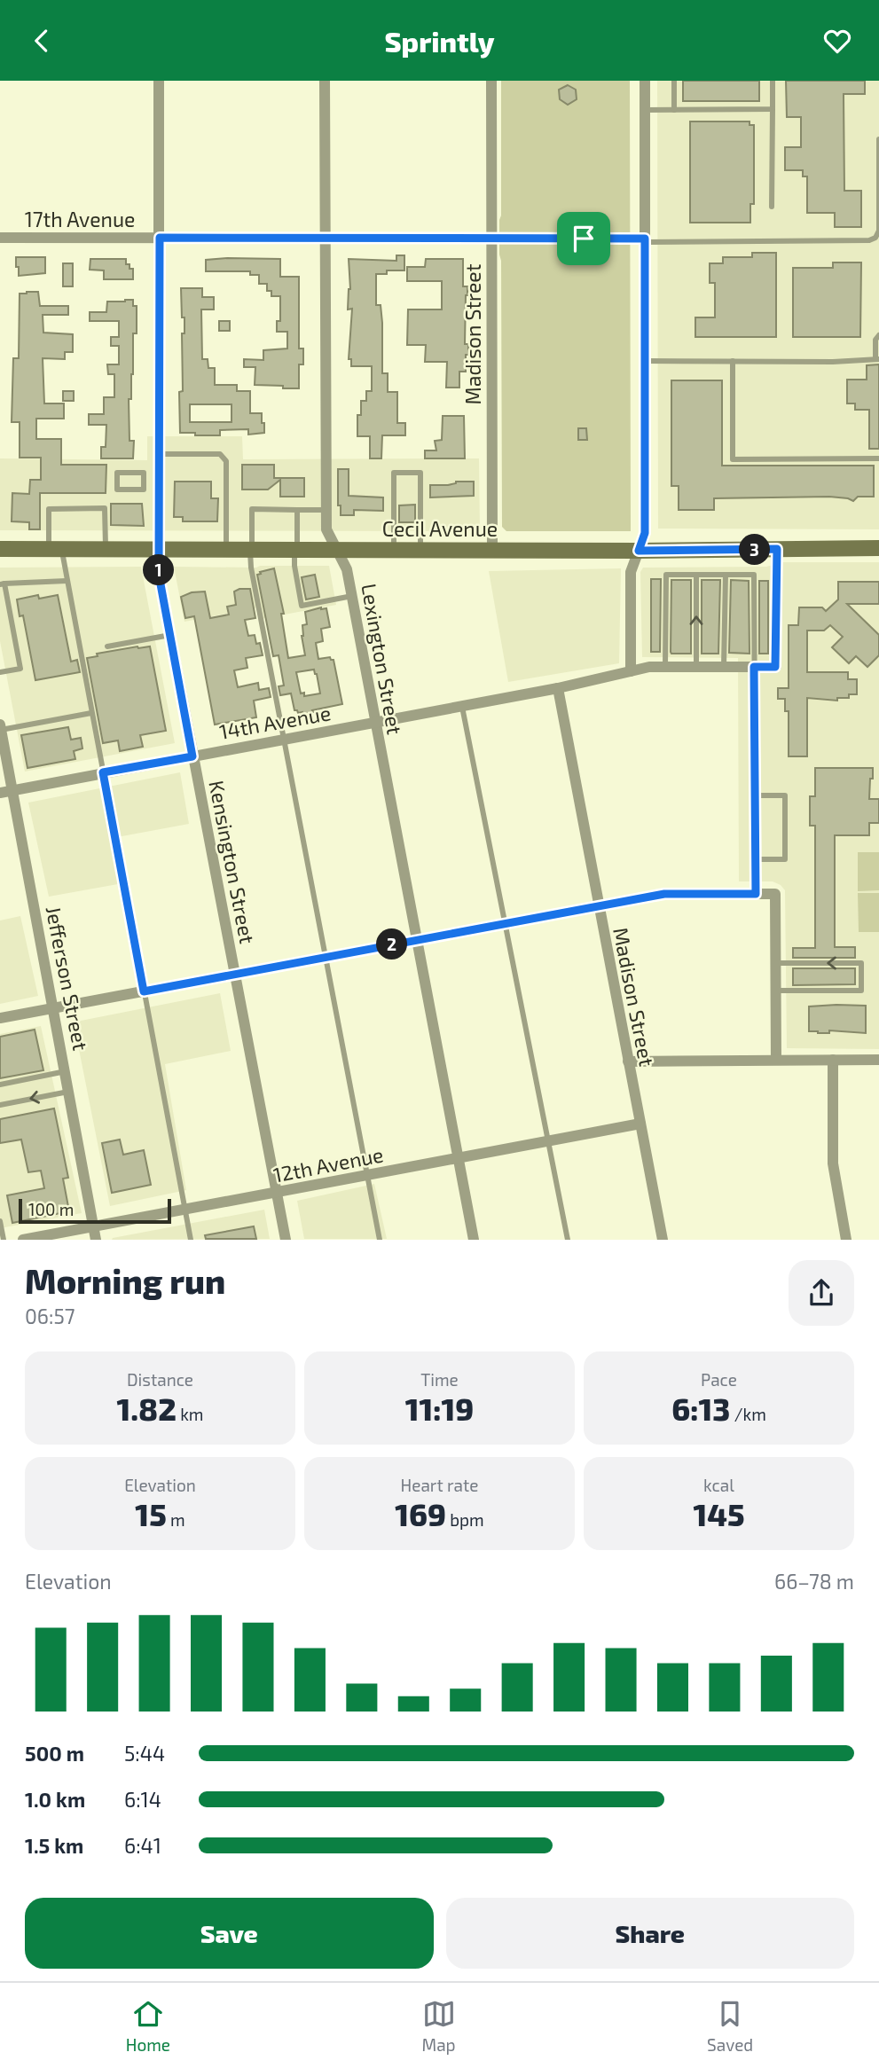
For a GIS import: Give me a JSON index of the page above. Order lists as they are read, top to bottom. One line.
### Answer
{"streets":{"main road":["Cecil Avenue"],"street":["17th Avenue","Madison Street","Lexington Street","14th Avenue","Kensington Street","Jefferson Street","12th Avenue"]},"crossings":[["17th Avenue","Madison Street"],["17th Avenue","Lexington Street"],["17th Avenue","Kensington Street"],["Madison Street","Cecil Avenue"],["Madison Street","14th Avenue"],["Madison Street","12th Avenue"],["Cecil Avenue","Lexington Street"],["Cecil Avenue","Kensington Street"],["Lexington Street","14th Avenue"],["Lexington Street","12th Avenue"],["14th Avenue","Kensington Street"],["14th Avenue","Jefferson Street"],["Kensington Street","12th Avenue"],["Jefferson Street","12th Avenue"]],"scale_bar":"100 m","page":{"header":"Sprintly","pins":["3","1","2"],"scale":"100 m","heading":["Morning run","06:57"],"stats":[["Distance","1.82 km"],["Time","11:19"],["Pace","6:13 /km"],["Elevation","15 m"],["Heart rate","169 bpm"],["kcal","145"]],"chart":["Elevation","66–78 m"],"list":[{"name":"500 m","note":"5:44"},{"name":"1.0 km","note":"6:14"},{"name":"1.5 km","note":"6:41"}],"buttons":["Save","Share"],"tabs":["Home","Map","Saved"]}}
